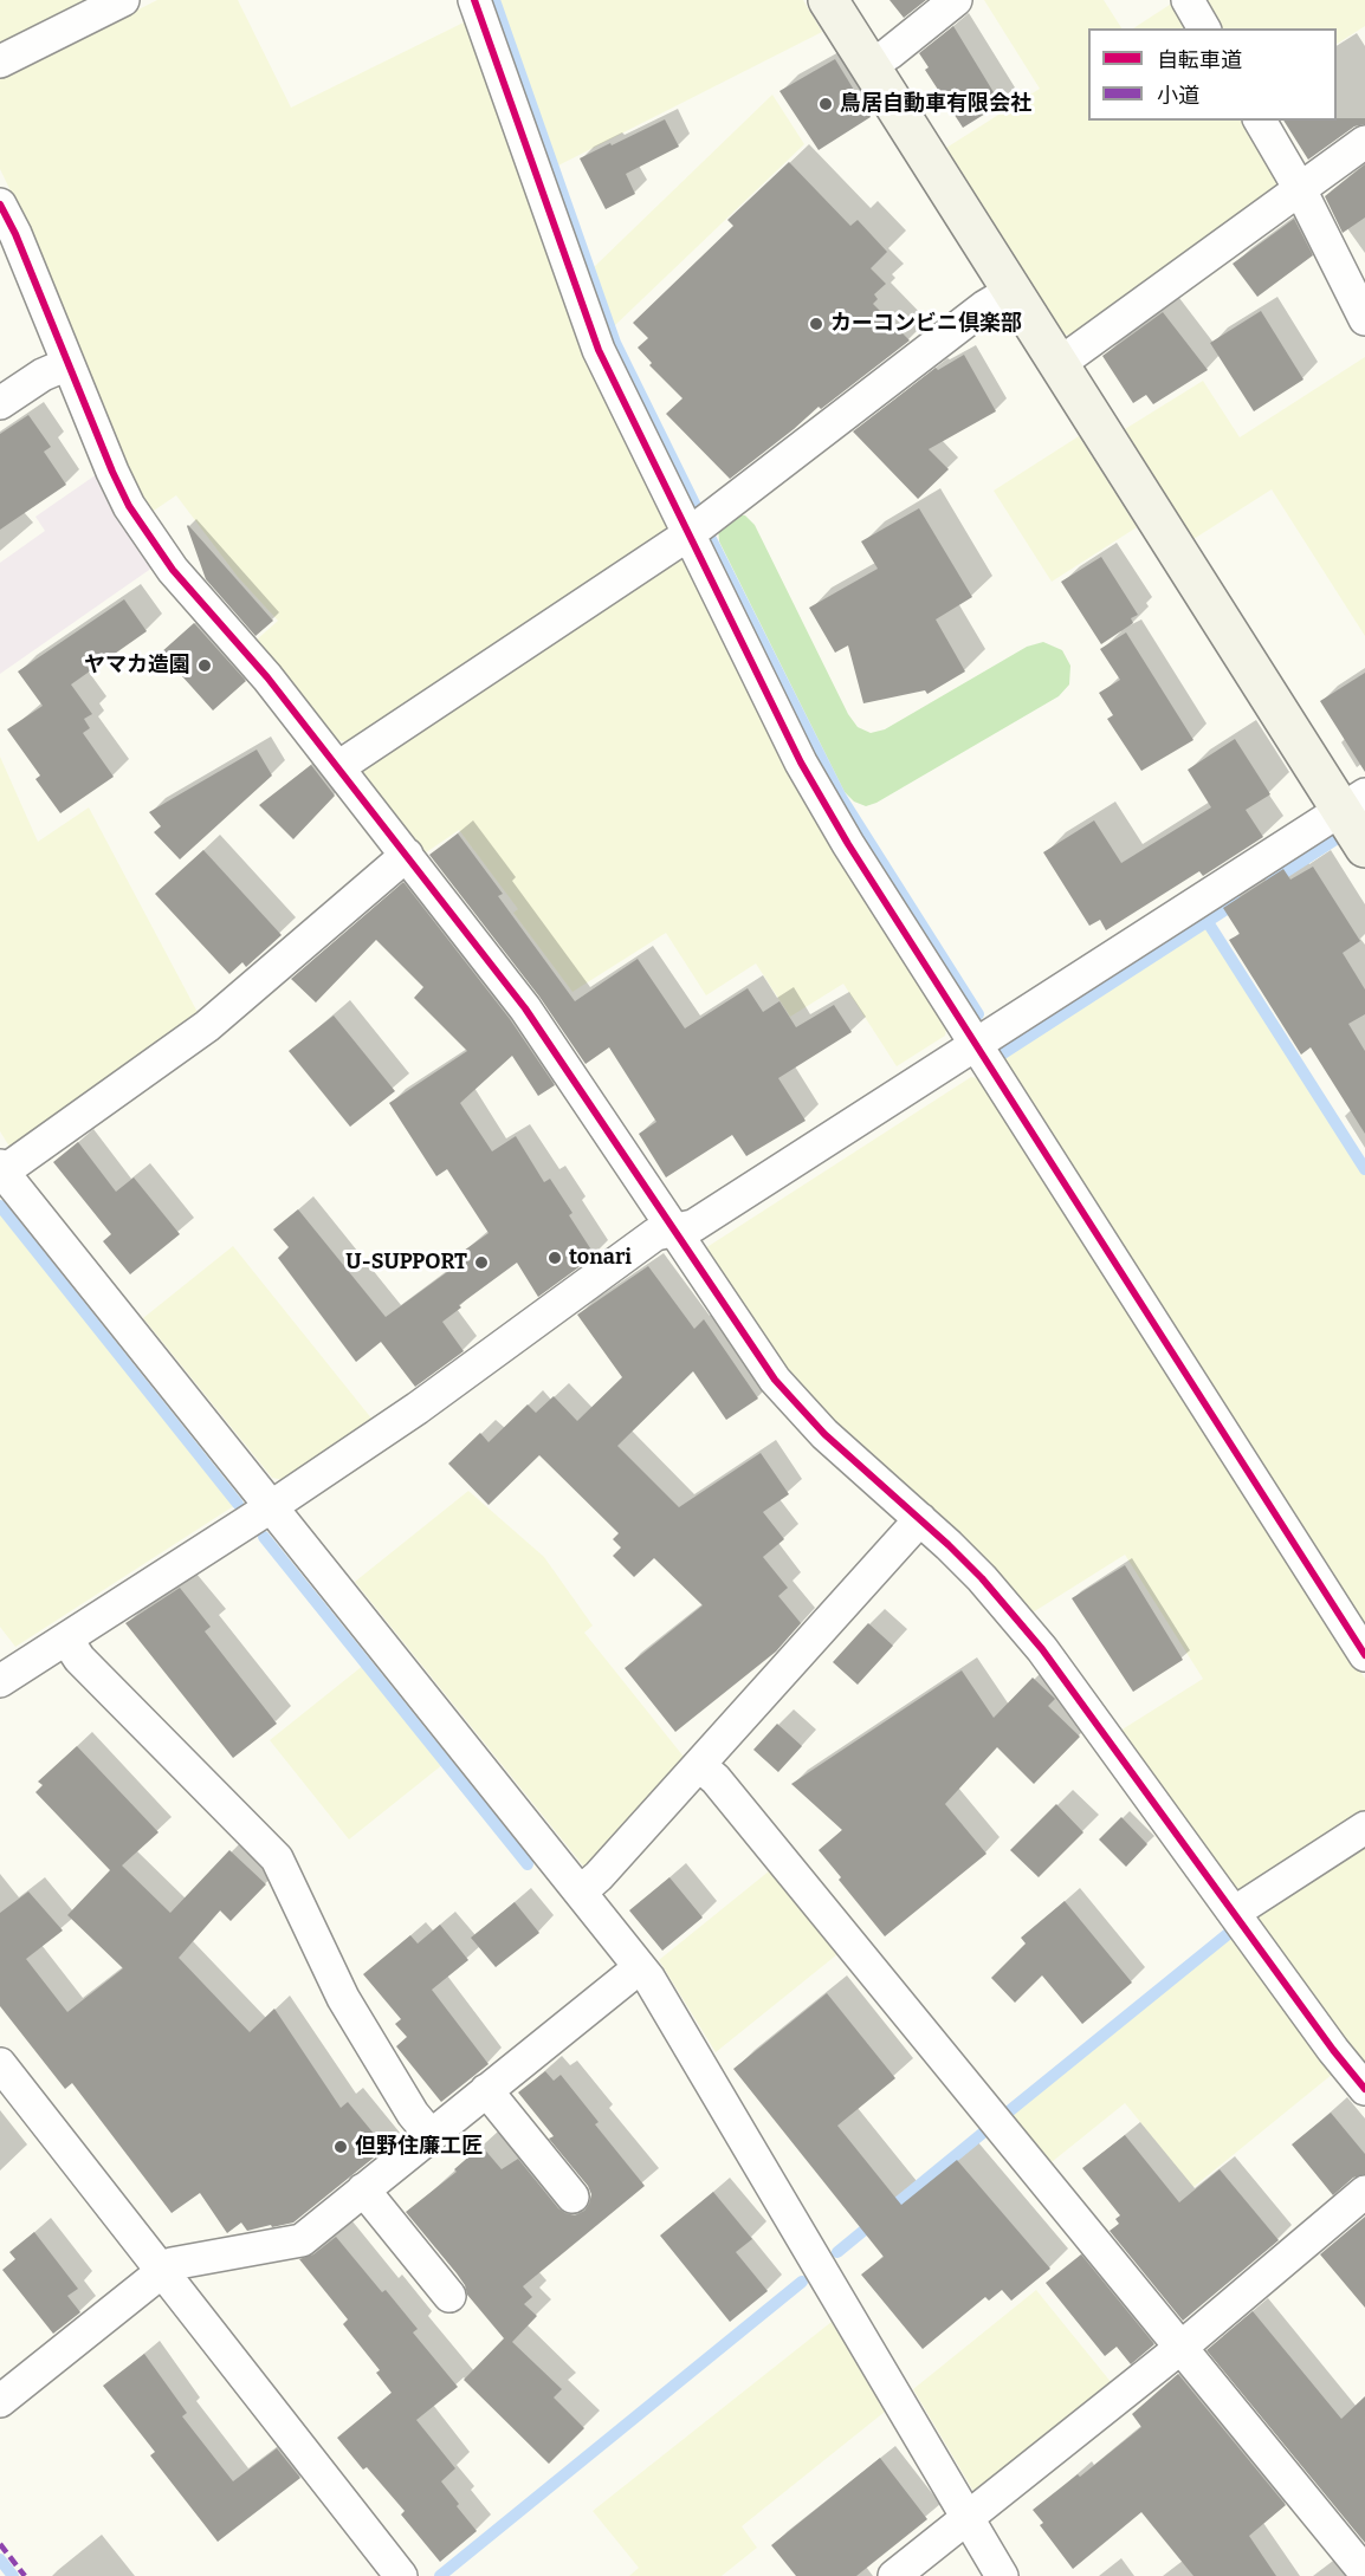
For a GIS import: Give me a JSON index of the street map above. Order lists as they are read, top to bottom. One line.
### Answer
{"places":["鳥居自動車有限会社","カーコンビニ倶楽部","ヤマカ造園","tonari","U-SUPPORT","但野住廉工匠"],"legend":["自転車道","小道"]}
